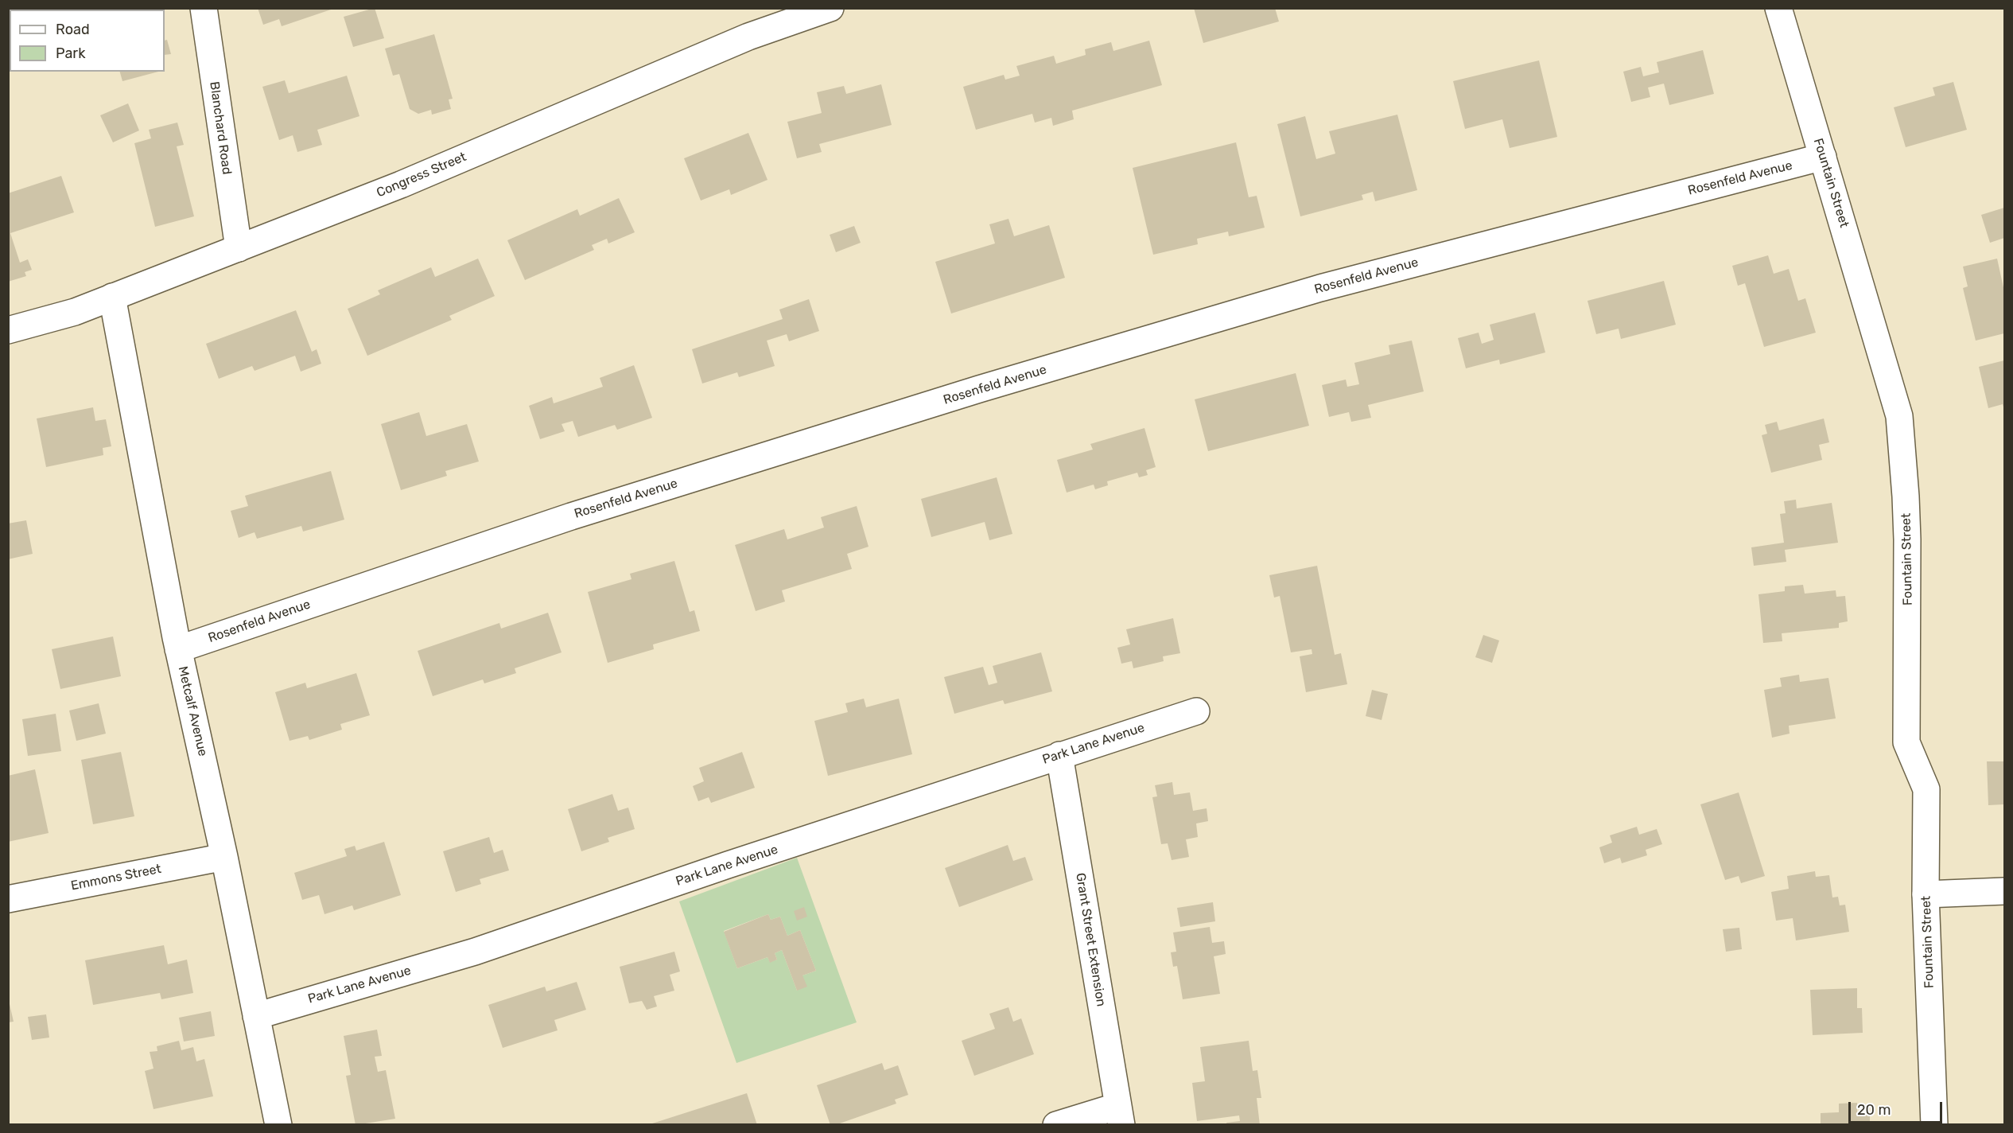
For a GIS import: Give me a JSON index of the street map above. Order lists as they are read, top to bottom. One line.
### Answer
{"streets":{"street":["Blanchard Road","Congress Street","Rosenfeld Avenue","Fountain Street","Metcalf Avenue","Park Lane Avenue","Emmons Street","Grant Street Extension"]},"crossings":[["Blanchard Road","Congress Street"],["Congress Street","Metcalf Avenue"],["Rosenfeld Avenue","Fountain Street"],["Rosenfeld Avenue","Metcalf Avenue"],["Metcalf Avenue","Park Lane Avenue"],["Metcalf Avenue","Emmons Street"],["Park Lane Avenue","Grant Street Extension"]],"legend":["Road","Park"],"scale_bar":"20 m"}
